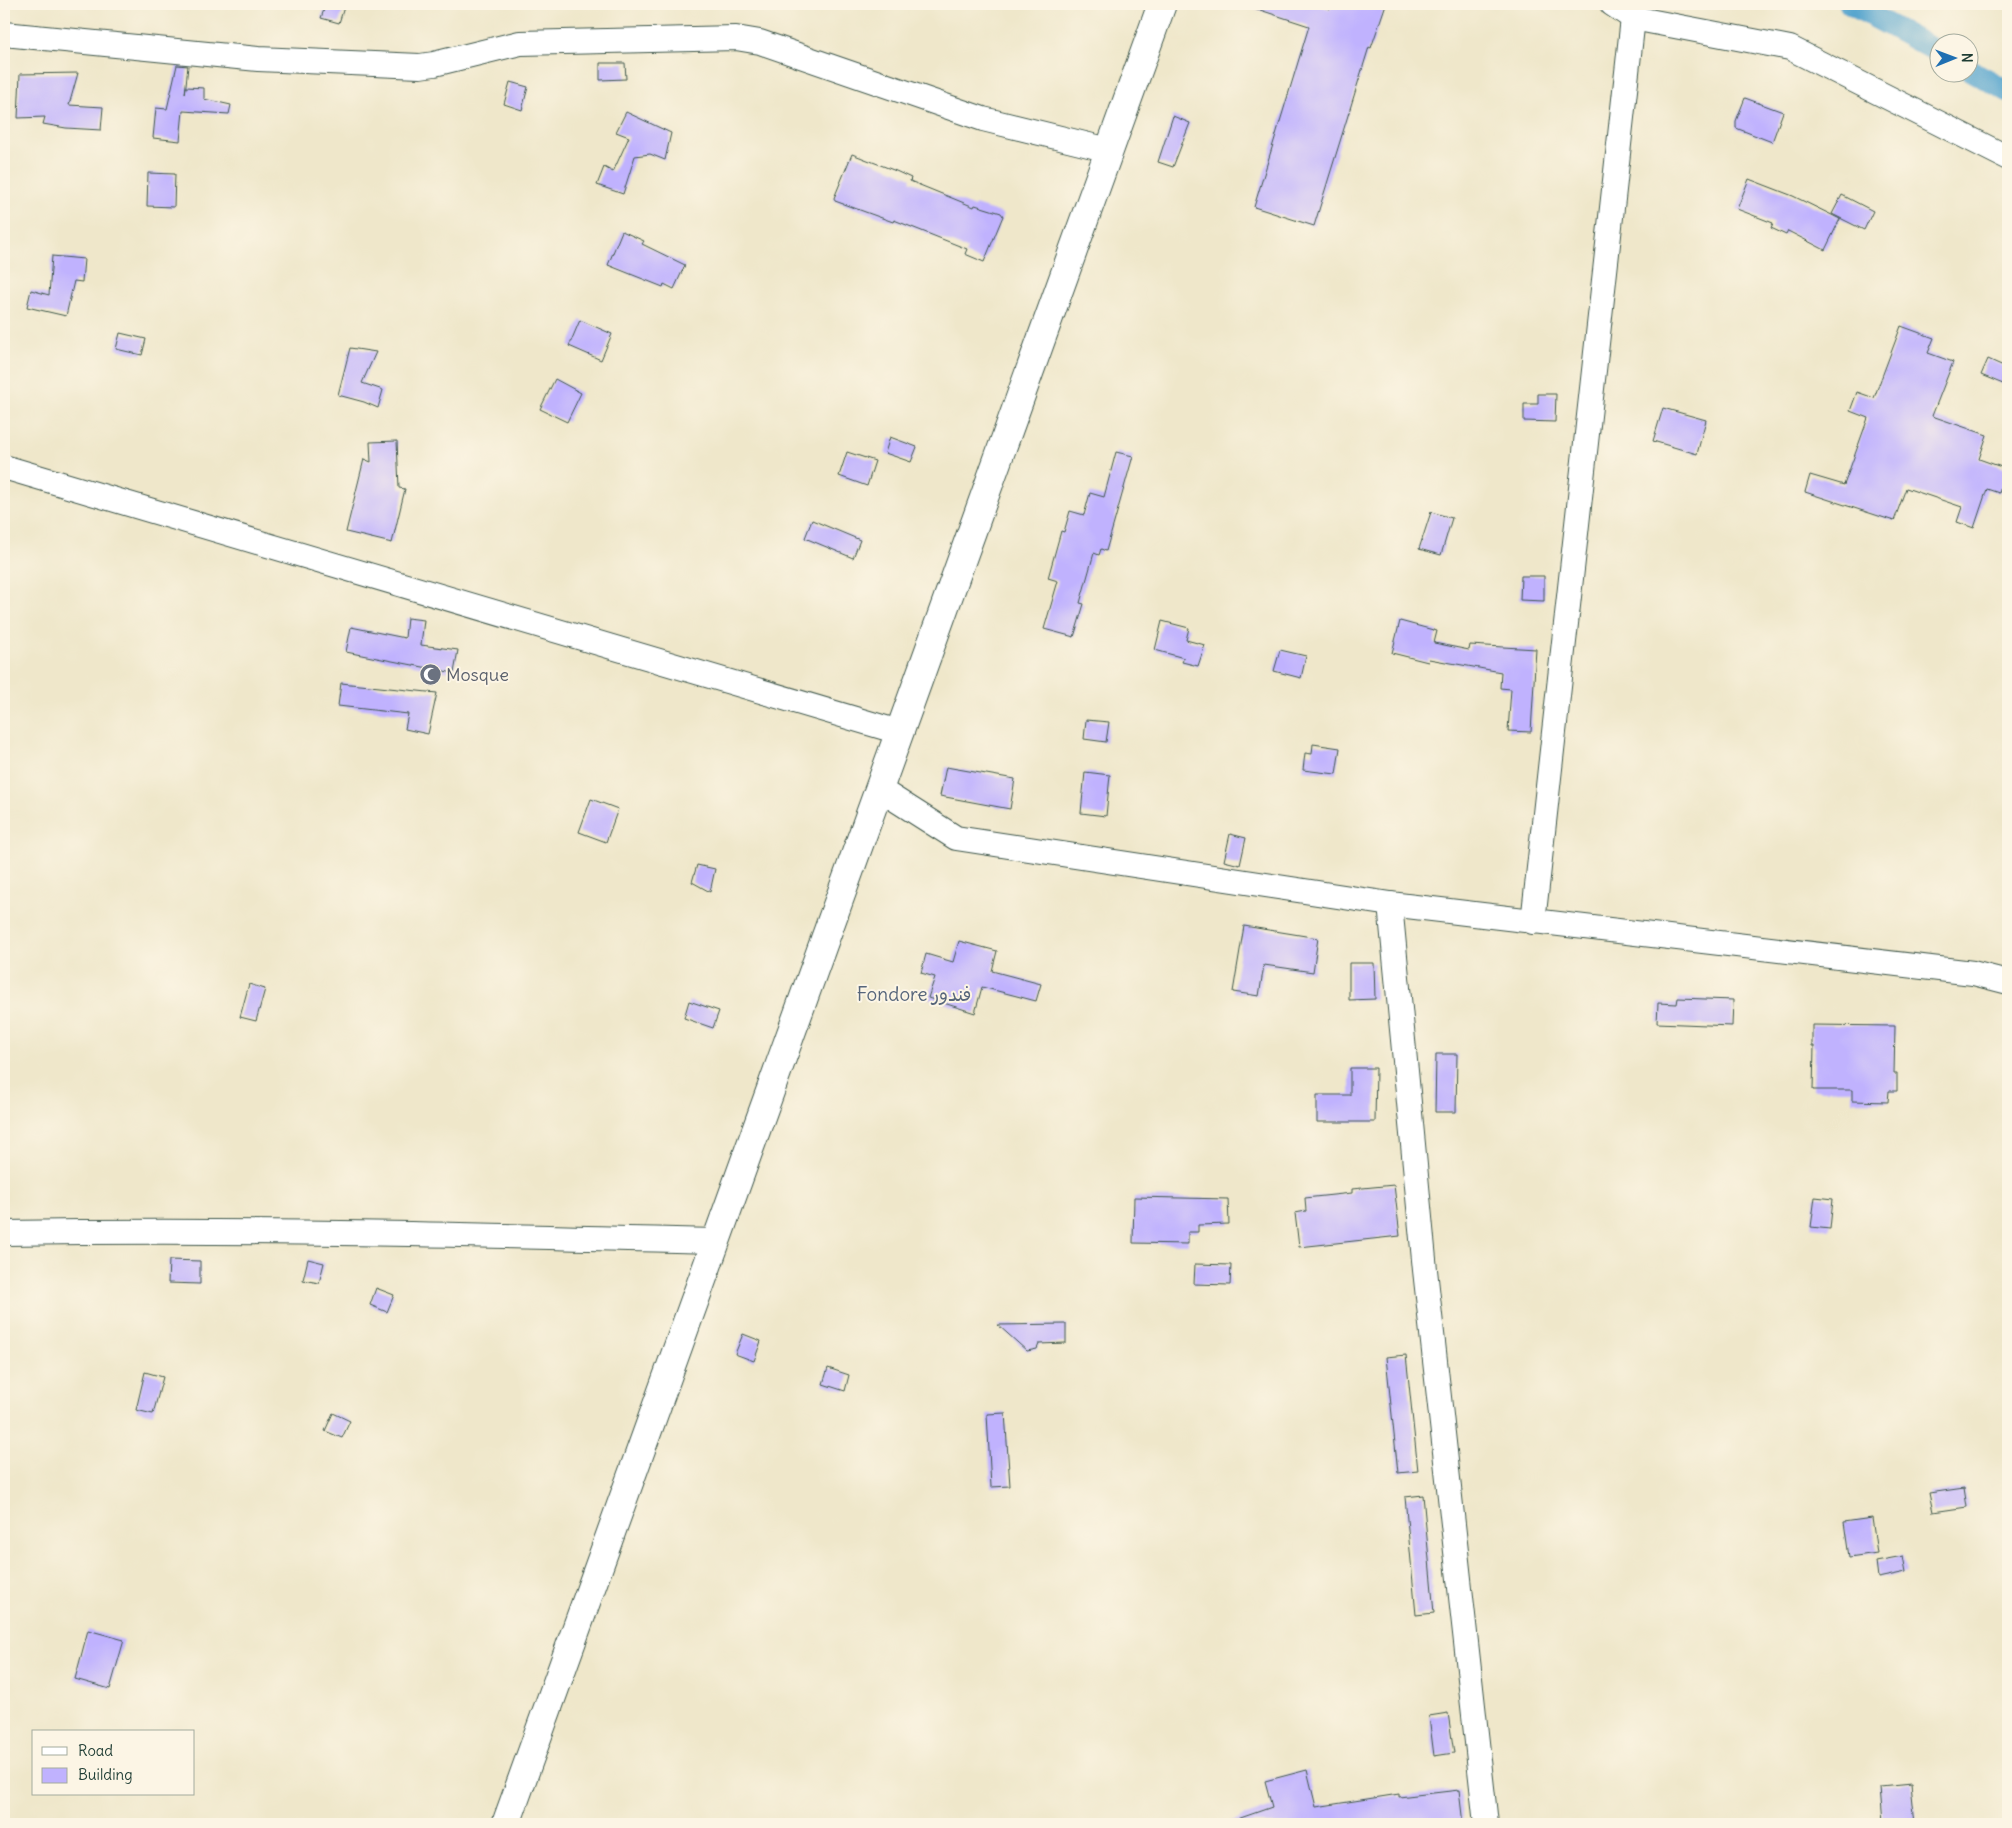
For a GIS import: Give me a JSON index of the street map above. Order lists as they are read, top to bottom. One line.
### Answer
{"districts":["Fondore فندور"],"places":{"mosque":["Mosque"]},"legend":["Road","Building"],"north":"right"}
